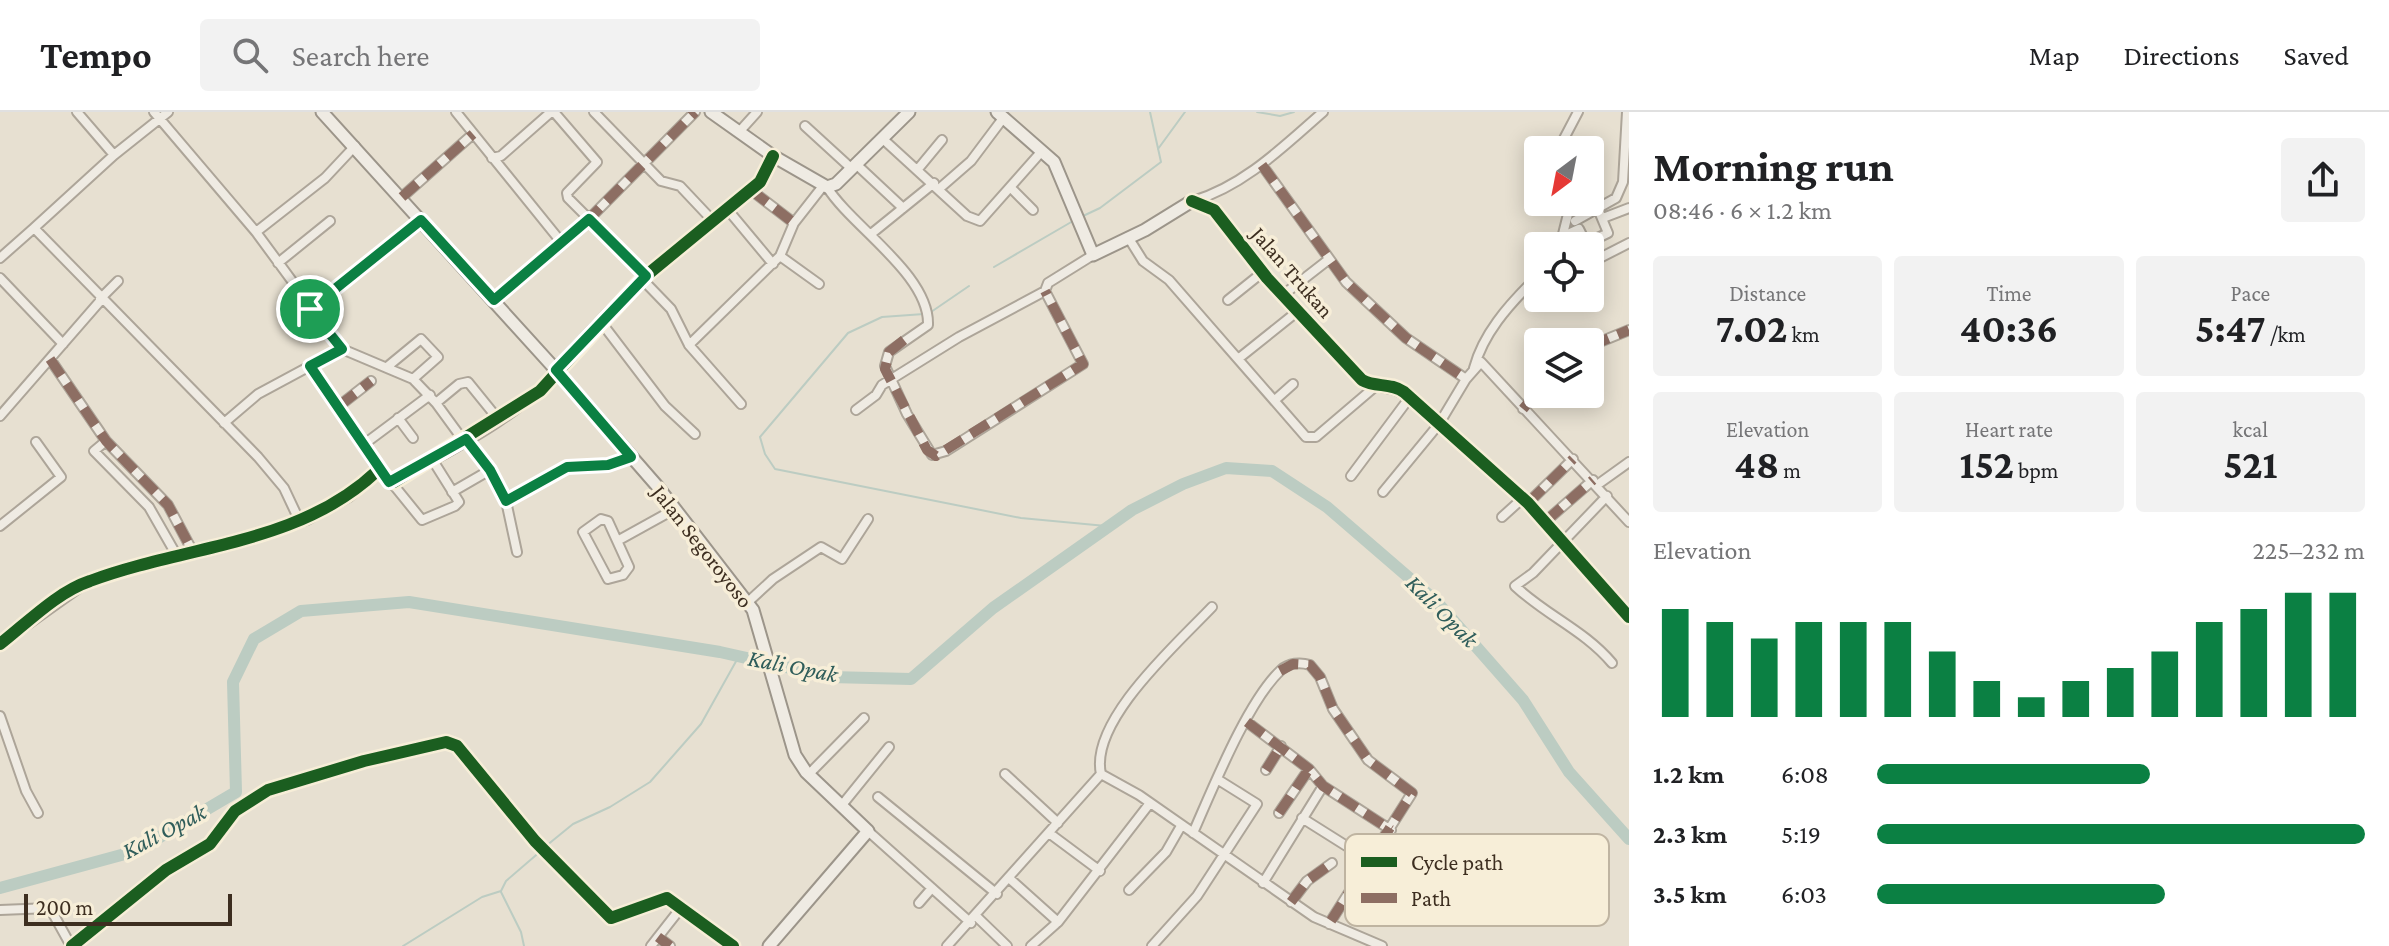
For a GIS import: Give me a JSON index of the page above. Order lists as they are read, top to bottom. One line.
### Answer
{"streets":{"street":["Jalan Trukan","Jalan Segoroyoso"]},"water":["Kali Opak"],"legend":["Cycle path","Path"],"scale_bar":"200 m","north":"bottom left","page":{"header":"Tempo","search":"Search here","nav":["Map","Directions","Saved"],"heading":["Morning run","08:46 · 6 × 1.2 km"],"stats":[["Distance","7.02 km"],["Time","40:36"],["Pace","5:47 /km"],["Elevation","48 m"],["Heart rate","152 bpm"],["kcal","521"]],"chart":["Elevation","225–232 m"],"list":[{"name":"1.2 km","note":"6:08"},{"name":"2.3 km","note":"5:19"},{"name":"3.5 km","note":"6:03"}],"scale":"200 m"}}
